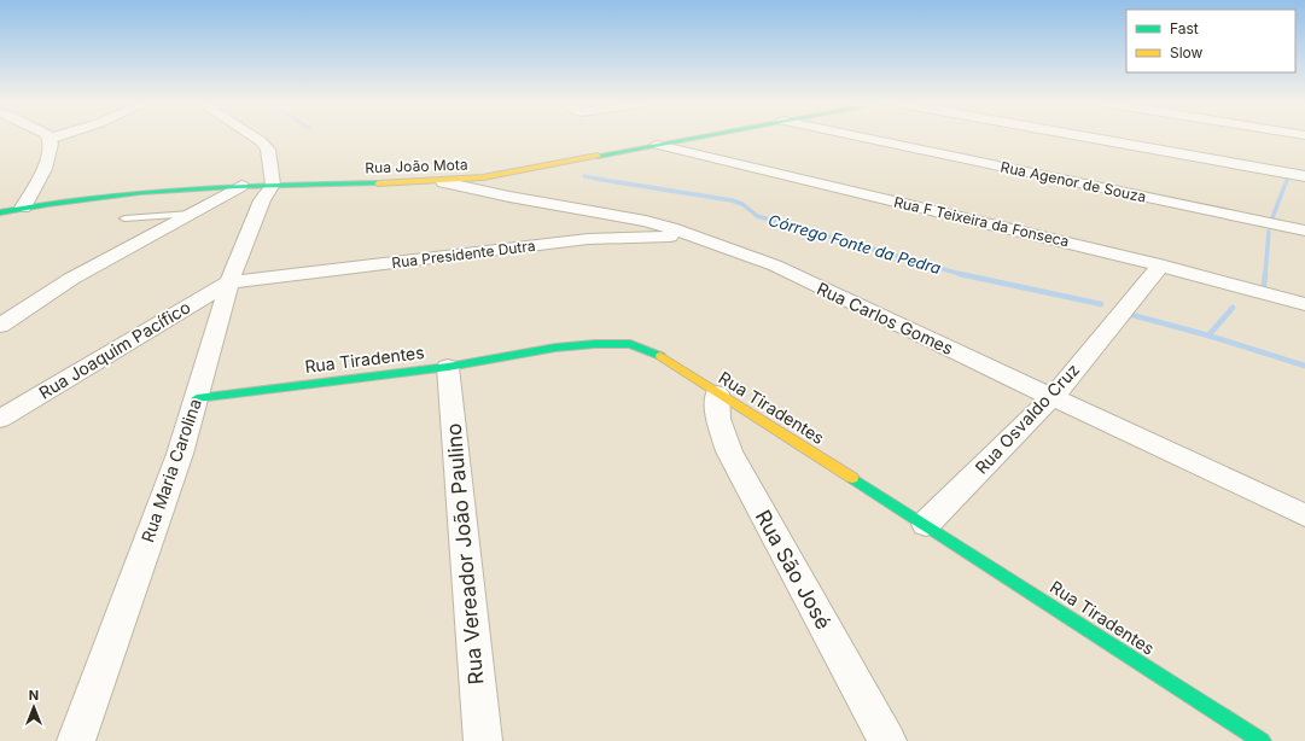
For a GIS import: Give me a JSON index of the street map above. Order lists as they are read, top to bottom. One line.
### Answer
{"streets":{"main road":["Rua João Mota","Rua Tiradentes"],"street":["Rua Agenor de Souza","Rua F Teixeira da Fonseca","Rua Presidente Dutra","Rua Carlos Gomes","Rua Joaquim Pacífico","Rua Osvaldo Cruz","Rua Maria Carolina","Rua Vereador João Paulino","Rua São José"]},"crossings":[["Rua João Mota","Rua F Teixeira da Fonseca"],["Rua João Mota","Rua Carlos Gomes"],["Rua João Mota","Rua Maria Carolina"],["Rua F Teixeira da Fonseca","Rua Osvaldo Cruz"],["Rua Presidente Dutra","Rua Carlos Gomes"],["Rua Presidente Dutra","Rua Joaquim Pacífico"],["Rua Presidente Dutra","Rua Maria Carolina"],["Rua Carlos Gomes","Rua Osvaldo Cruz"],["Rua Joaquim Pacífico","Rua Maria Carolina"],["Rua Tiradentes","Rua Osvaldo Cruz"],["Rua Tiradentes","Rua Maria Carolina"],["Rua Tiradentes","Rua Vereador João Paulino"],["Rua Tiradentes","Rua São José"]],"water":["Córrego Fonte da Pedra"],"legend":["Fast","Slow"],"north":"top"}
